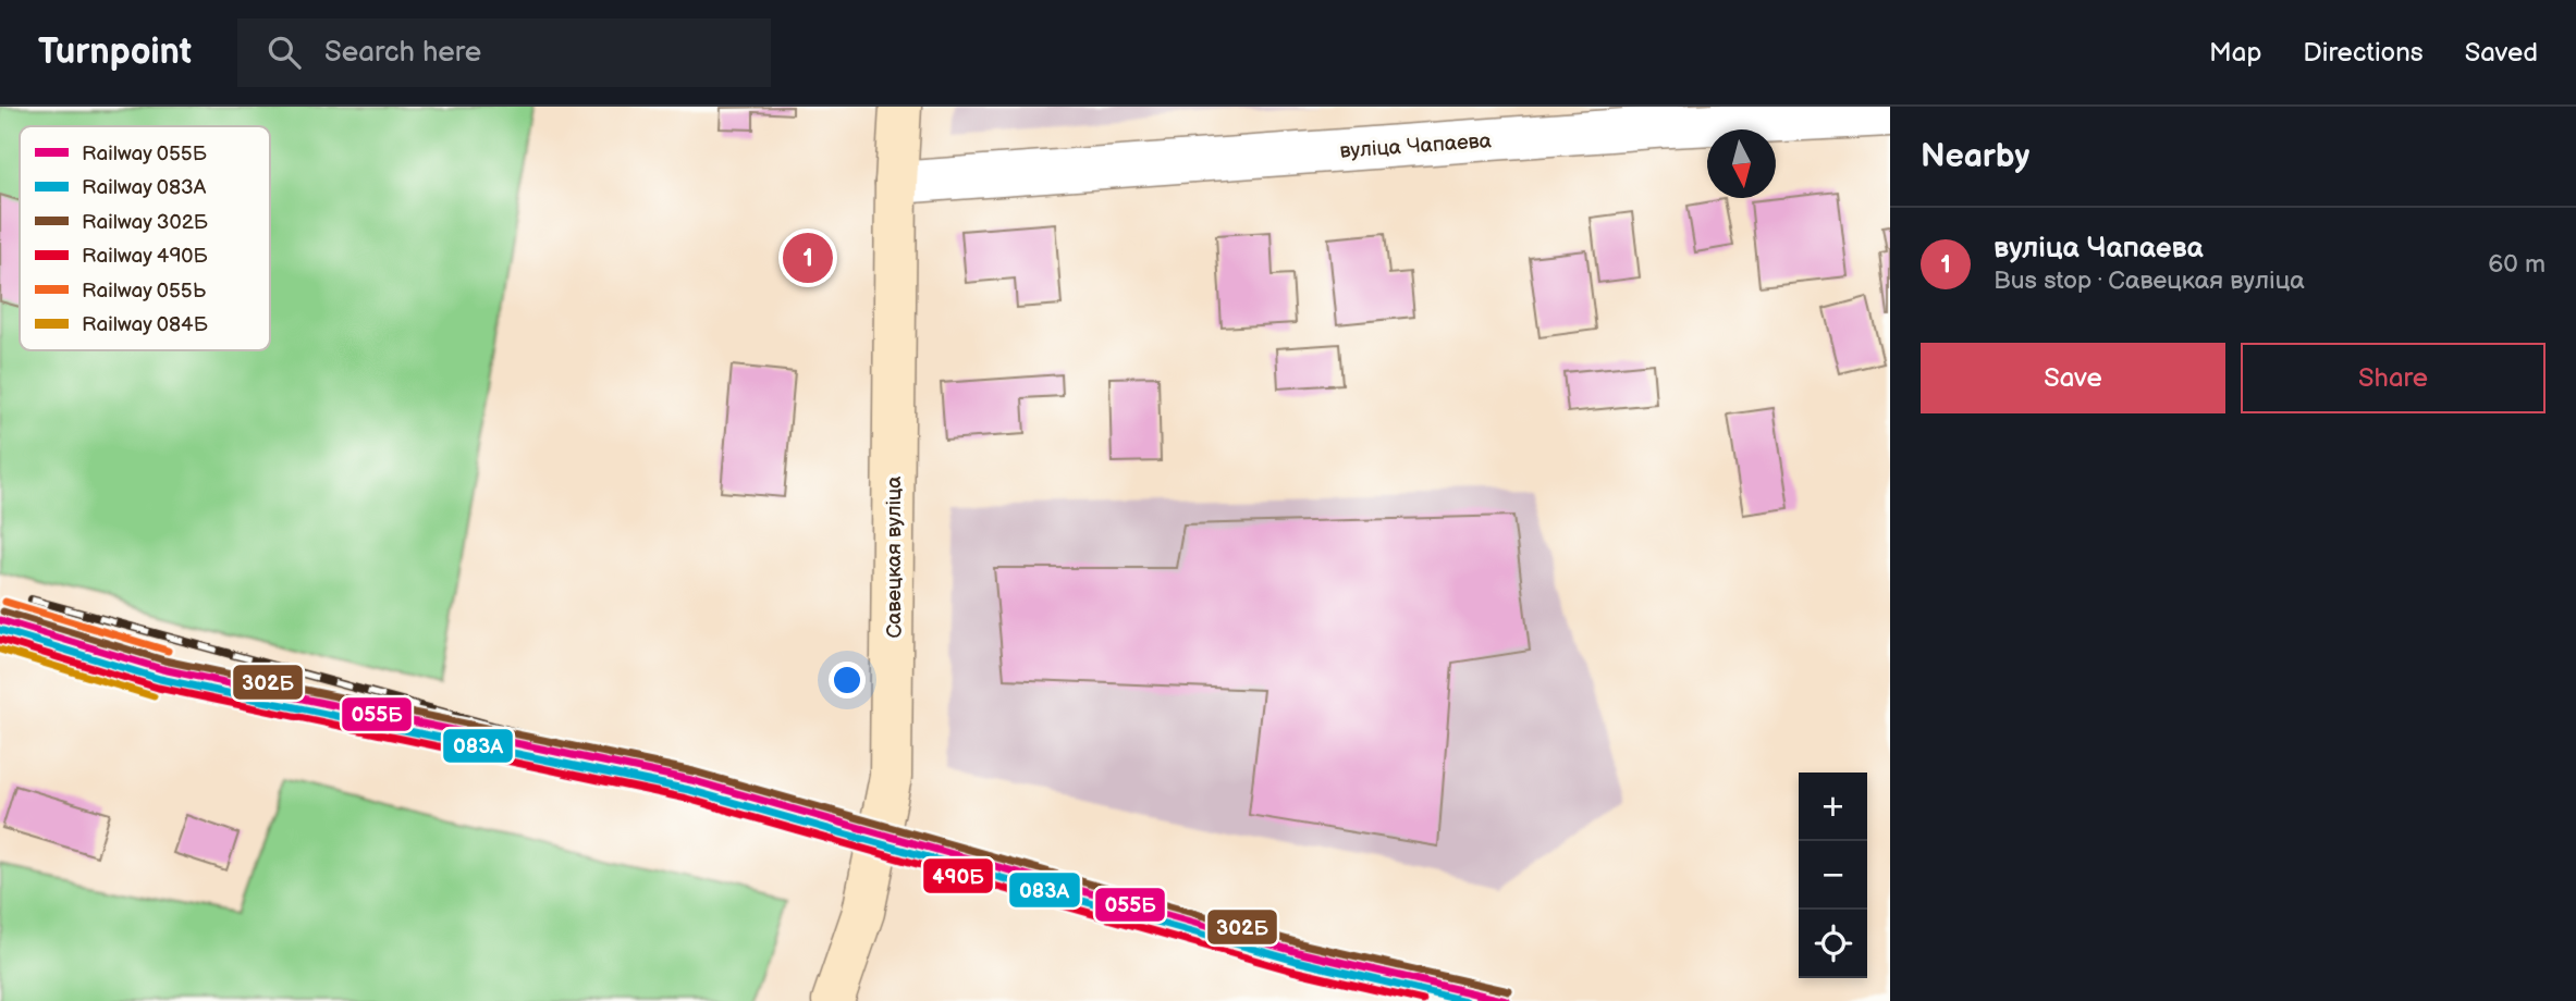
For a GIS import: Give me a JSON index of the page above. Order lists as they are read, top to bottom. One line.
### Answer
{"streets":{"main road":["Савецкая вуліца"],"street":["вуліца Чапаева"]},"crossings":[["вуліца Чапаева","Савецкая вуліца"]],"lines":["rail line 055Ь","rail line 302Б","rail line 055Б","rail line 083А","rail line 490Б","rail line 084Б"],"legend":["Railway 055Б","Railway 083А","Railway 302Б","Railway 490Б","Railway 055Ь","Railway 084Б"],"north":"bottom","page":{"header":"Turnpoint","search":"Search here","nav":["Map","Directions","Saved"],"heading":"Nearby","list":[{"mark":"1","name":"вуліца Чапаева","note":"Bus stop · Савецкая вуліца","value":"60 m"}],"pins":"1","buttons":["Save","Share"],"map_buttons":["+","−"]}}
